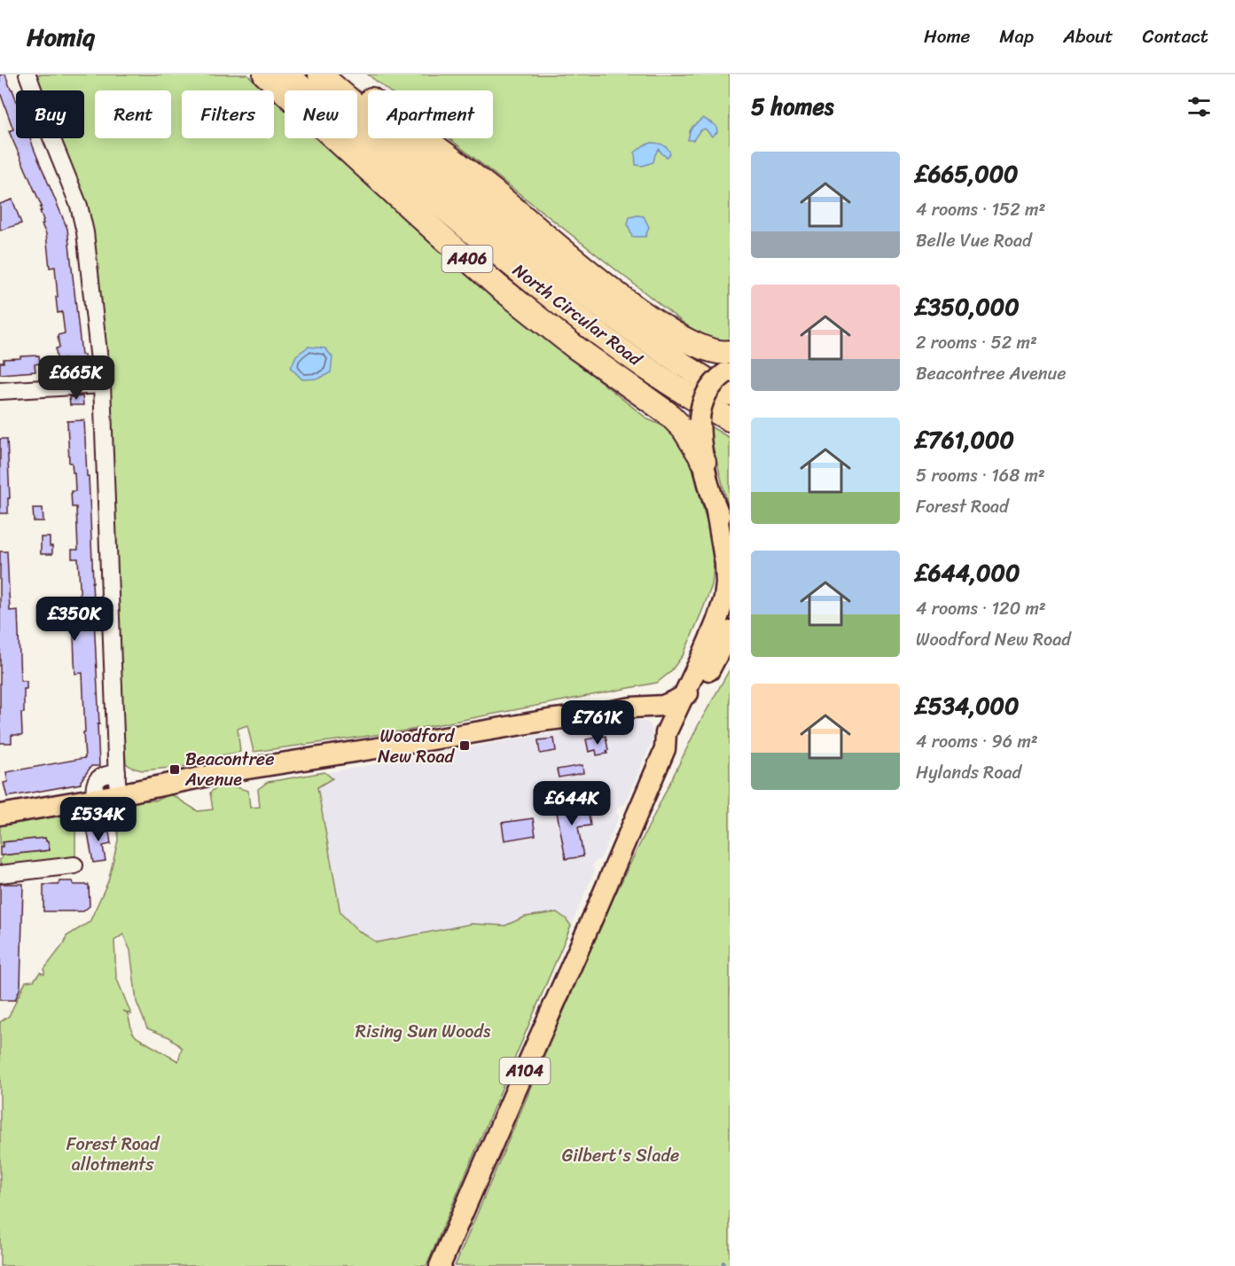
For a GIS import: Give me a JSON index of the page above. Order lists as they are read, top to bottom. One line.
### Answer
{"streets":{"highway":["A406","North Circular Road"],"main road":["A104"]},"parks":["Rising Sun Woods","Forest Road allotments","Gilbert's Slade"],"places":{"transit":["Woodford New Road","Beacontree Avenue"]},"page":{"header":"Homiq","nav":["Home","Map","About","Contact"],"heading":"5 homes","chip":["Buy","Rent","Filters","New","Apartment"],"list":[{"name":"£665,000","note":"4 rooms · 152 m² · Belle Vue Road"},{"name":"£350,000","note":"2 rooms · 52 m² · Beacontree Avenue"},{"name":"£761,000","note":"5 rooms · 168 m² · Forest Road"},{"name":"£644,000","note":"4 rooms · 120 m² · Woodford New Road"},{"name":"£534,000","note":"4 rooms · 96 m² · Hylands Road"}],"price":["£665K","£350K","£761K","£644K","£534K"]}}
